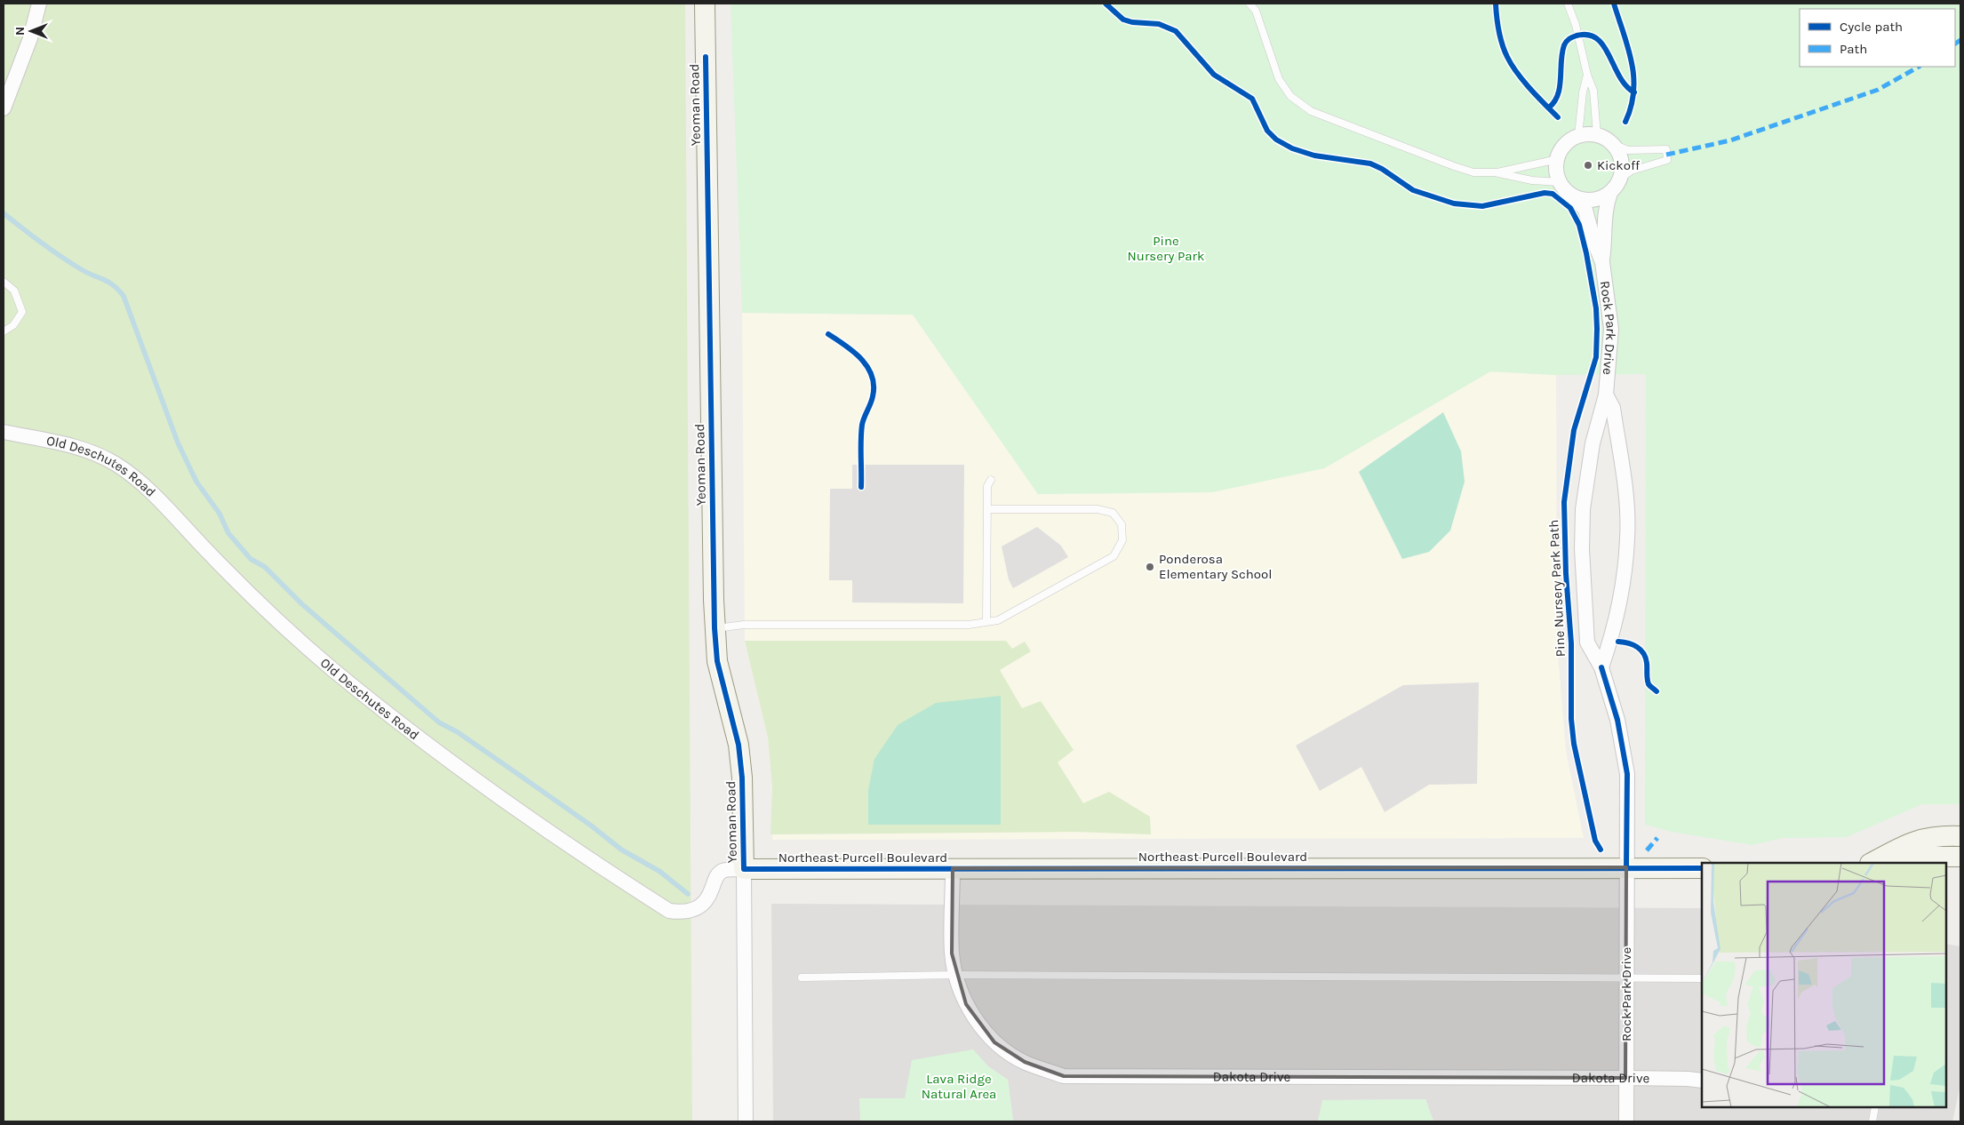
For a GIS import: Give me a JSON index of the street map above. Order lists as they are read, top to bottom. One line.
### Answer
{"streets":{"street":["Yeoman Road","Rock Park Drive","Old Deschutes Road","Northeast Purcell Boulevard","Dakota Drive"],"cycle path":["Pine Nursery Park Path"]},"crossings":[["Yeoman Road","Old Deschutes Road"],["Yeoman Road","Northeast Purcell Boulevard"],["Rock Park Drive","Northeast Purcell Boulevard"],["Rock Park Drive","Dakota Drive"],["Old Deschutes Road","Northeast Purcell Boulevard"],["Northeast Purcell Boulevard","Dakota Drive"]],"parks":["Pine Nursery Park","Lava Ridge Natural Area"],"places":["Kickoff","Ponderosa Elementary School"],"legend":["Cycle path","Path"],"north":"left"}
